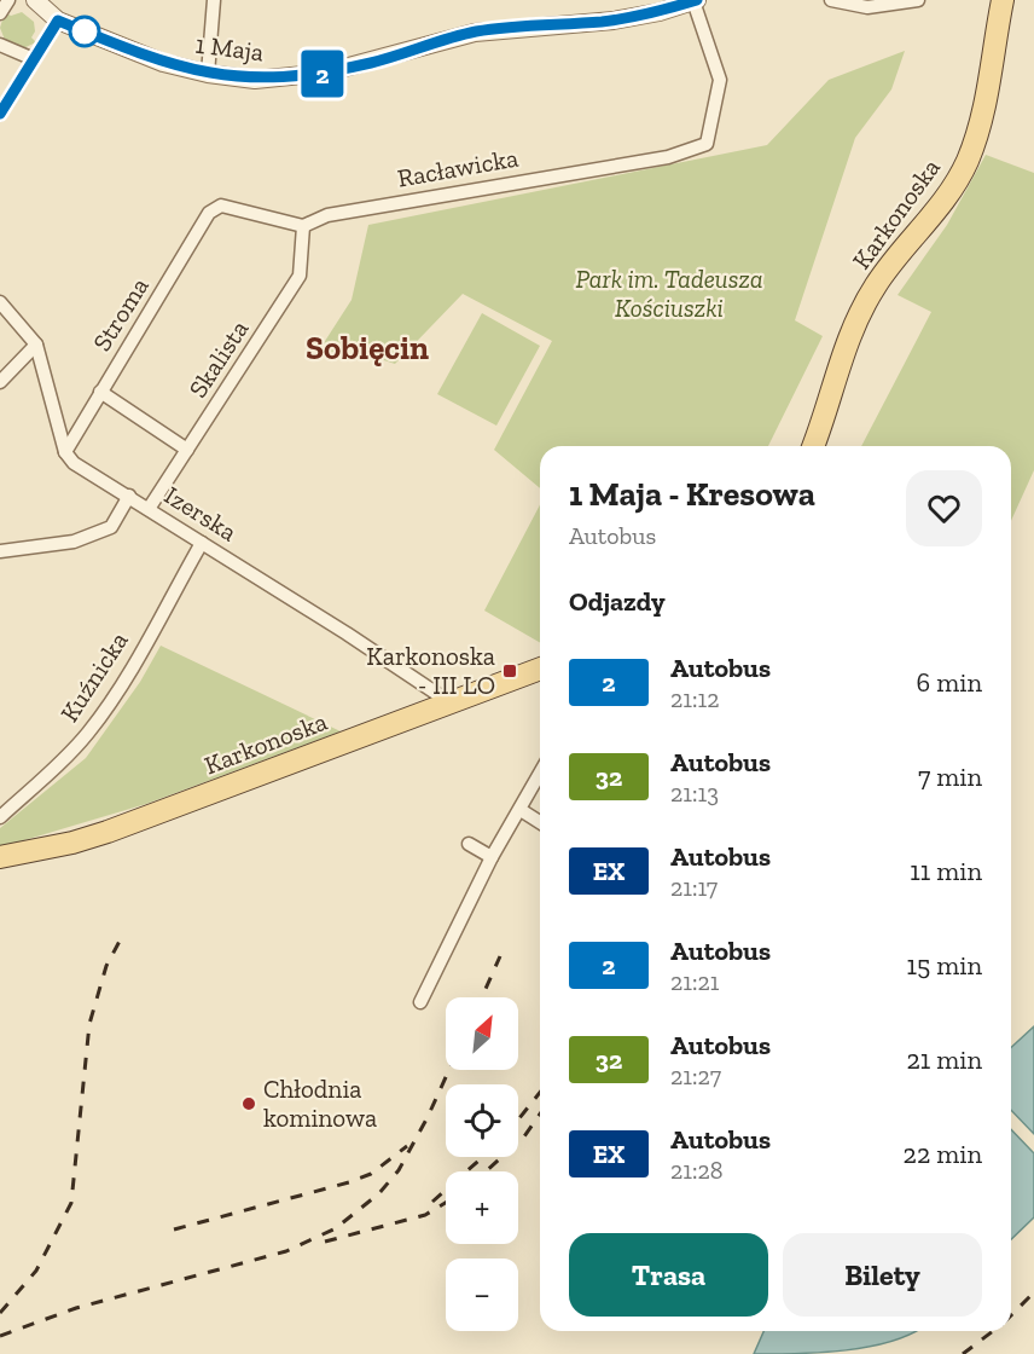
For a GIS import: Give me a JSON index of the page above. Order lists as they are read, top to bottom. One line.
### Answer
{"streets":{"main road":["Karkonoska"],"street":["1 Maja","Racławicka","Stroma","Skalista","Izerska","Kuźnicka"]},"crossings":[["1 Maja","Racławicka"],["Racławicka","Stroma"],["Racławicka","Skalista"],["Karkonoska","Izerska"],["Stroma","Skalista"],["Stroma","Izerska"],["Skalista","Izerska"],["Izerska","Kuźnicka"]],"districts":["Sobięcin"],"parks":["Park im. Tadeusza Kościuszki"],"places":{"transit":["Karkonoska - III LO"],"other":["Chłodnia kominowa"]},"lines":["bus line 2"],"north":"top right","page":{"on_map":"2","heading":[["1 Maja - Kresowa","Autobus"],"Odjazdy"],"list":[{"mark":"2","name":"Autobus","note":"21:12","value":"6 min"},{"mark":"32","name":"Autobus","note":"21:13","value":"7 min"},{"mark":"EX","name":"Autobus","note":"21:17","value":"11 min"},{"mark":"2","name":"Autobus","note":"21:21","value":"15 min"},{"mark":"32","name":"Autobus","note":"21:27","value":"21 min"},{"mark":"EX","name":"Autobus","note":"21:28","value":"22 min"}],"map_buttons":["+","−"],"buttons":["Trasa","Bilety"]}}
